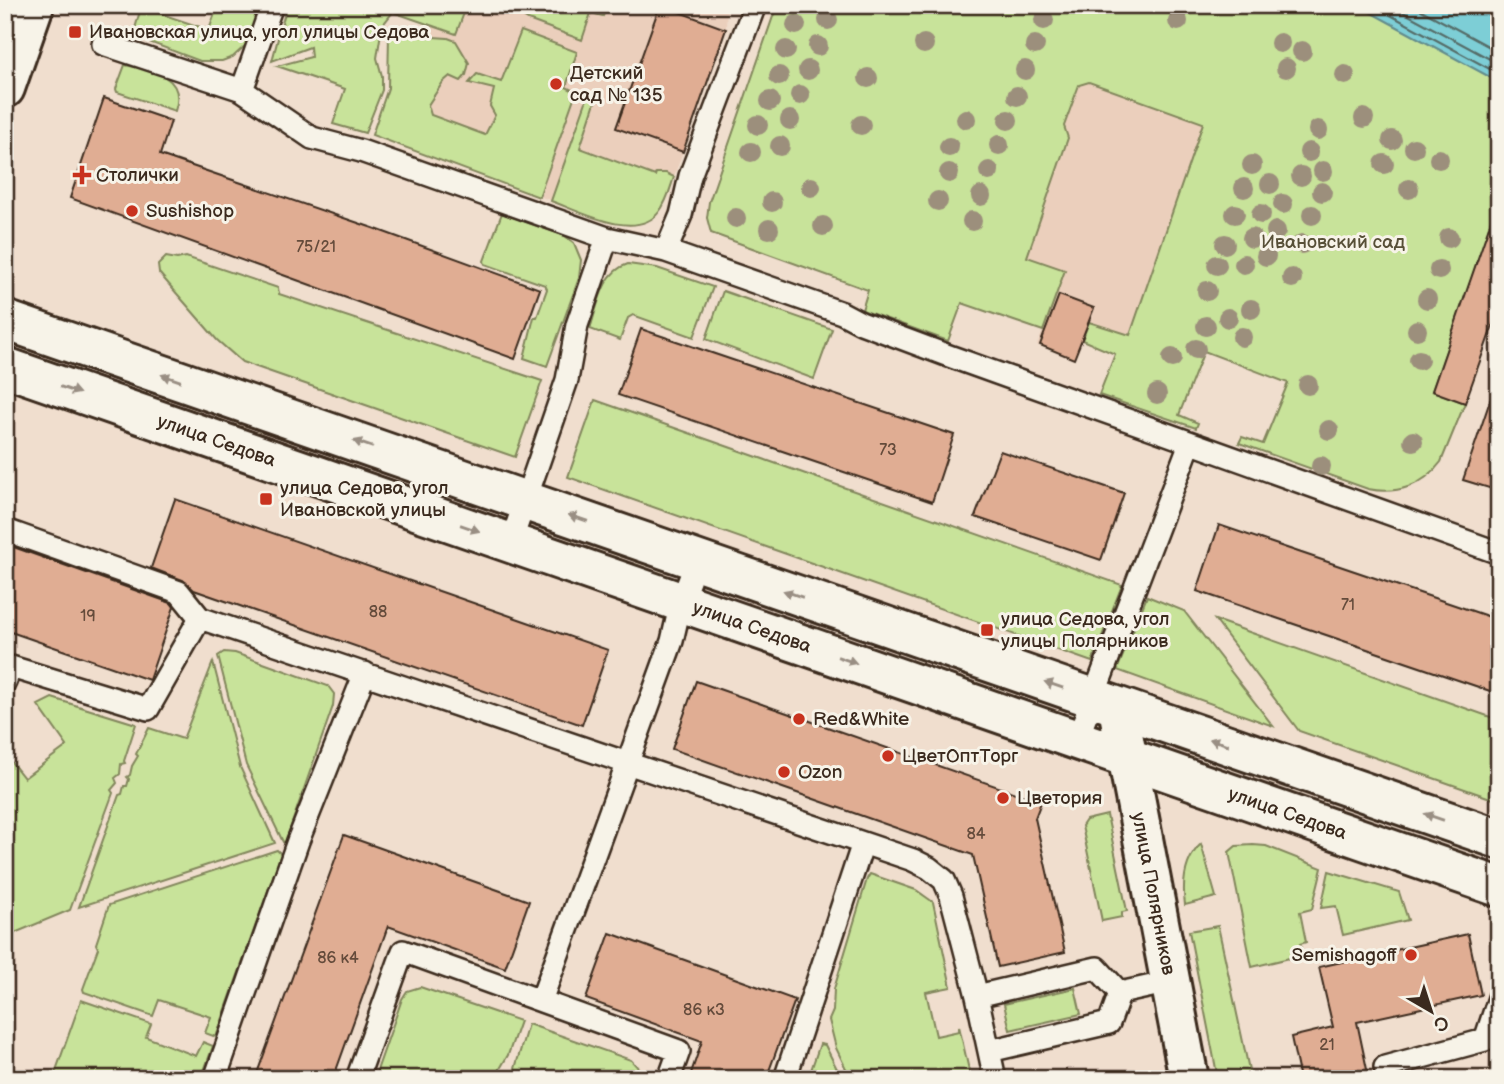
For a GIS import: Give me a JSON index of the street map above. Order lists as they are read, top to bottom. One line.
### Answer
{"streets":{"main road":["улица Седова","улица Полярников"]},"crossings":[["улица Седова","улица Полярников"]],"parks":["Ивановский сад"],"places":{"transit":["Ивановская улица, угол улицы Седова","улица Седова, угол Ивановской улицы","улица Седова, угол улицы Полярников"],"other":["Детский сад № 135","Sushishop","Red&White","ЦветОптТорг","Ozon","Цветория","Semishagoff"],"health":["Столички"]},"house_numbers":["75/21","73","71","88","19","84","86 к4","86 к3","21"],"north":"bottom right"}
